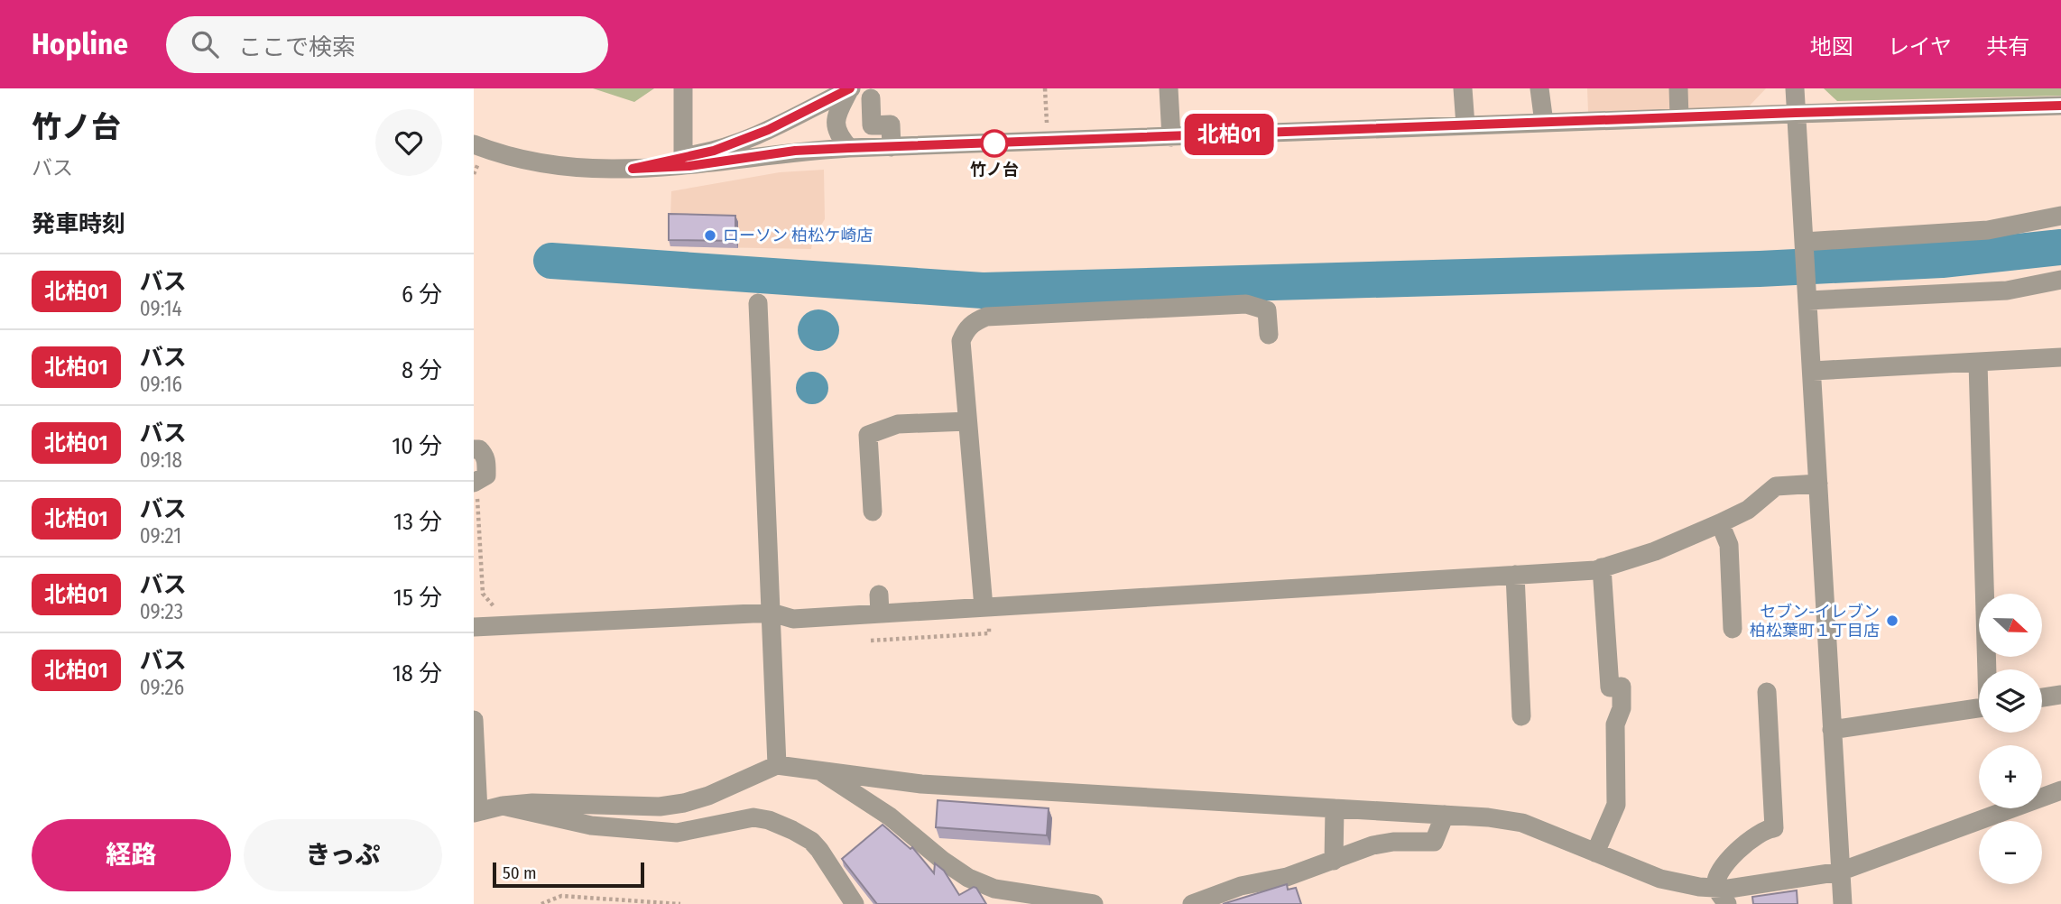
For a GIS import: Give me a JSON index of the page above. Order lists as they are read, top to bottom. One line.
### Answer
{"places":["竹ノ台","ローソン 柏松ケ崎店","セブン-イレブン 柏松葉町１丁目店"],"lines":["bus line 北柏01"],"scale_bar":"50 m","north":"right","page":{"header":"Hopline","search":"ここで検索","nav":["地図","レイヤ","共有"],"heading":[["竹ノ台","バス"],"発車時刻"],"on_map":"北柏01","list":[{"mark":"北柏01","name":"バス","note":"09:14","value":"6 分"},{"mark":"北柏01","name":"バス","note":"09:16","value":"8 分"},{"mark":"北柏01","name":"バス","note":"09:18","value":"10 分"},{"mark":"北柏01","name":"バス","note":"09:21","value":"13 分"},{"mark":"北柏01","name":"バス","note":"09:23","value":"15 分"},{"mark":"北柏01","name":"バス","note":"09:26","value":"18 分"}],"map_buttons":["+","−"],"buttons":["経路","きっぷ"],"scale":"50 m"}}
